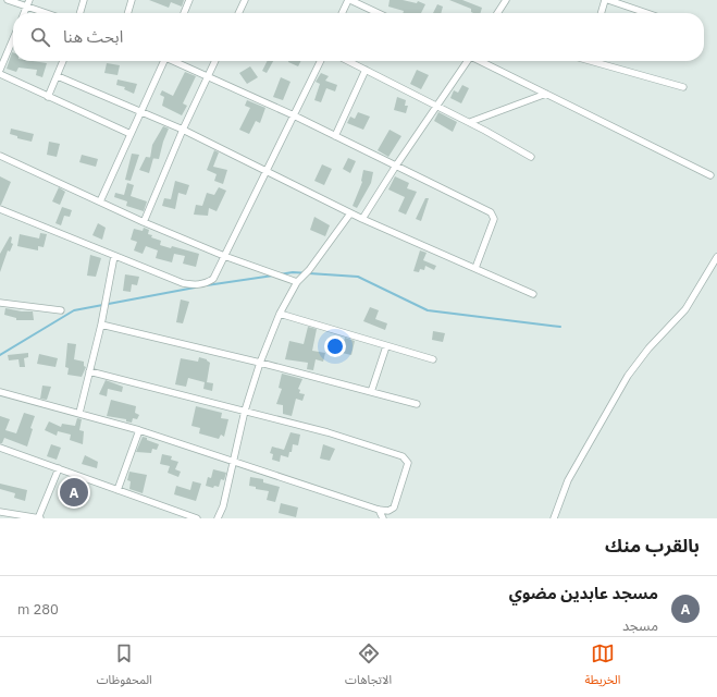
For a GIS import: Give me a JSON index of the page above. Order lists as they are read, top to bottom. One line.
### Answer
{"page":{"search":"ابحث هنا","pins":"A","heading":"بالقرب منك","list":[{"mark":"A","name":"مسجد عابدين مضوي","note":"مسجد","value":"280 m"}],"nav":["الخريطة","الاتجاهات","المحفوظات"]}}
